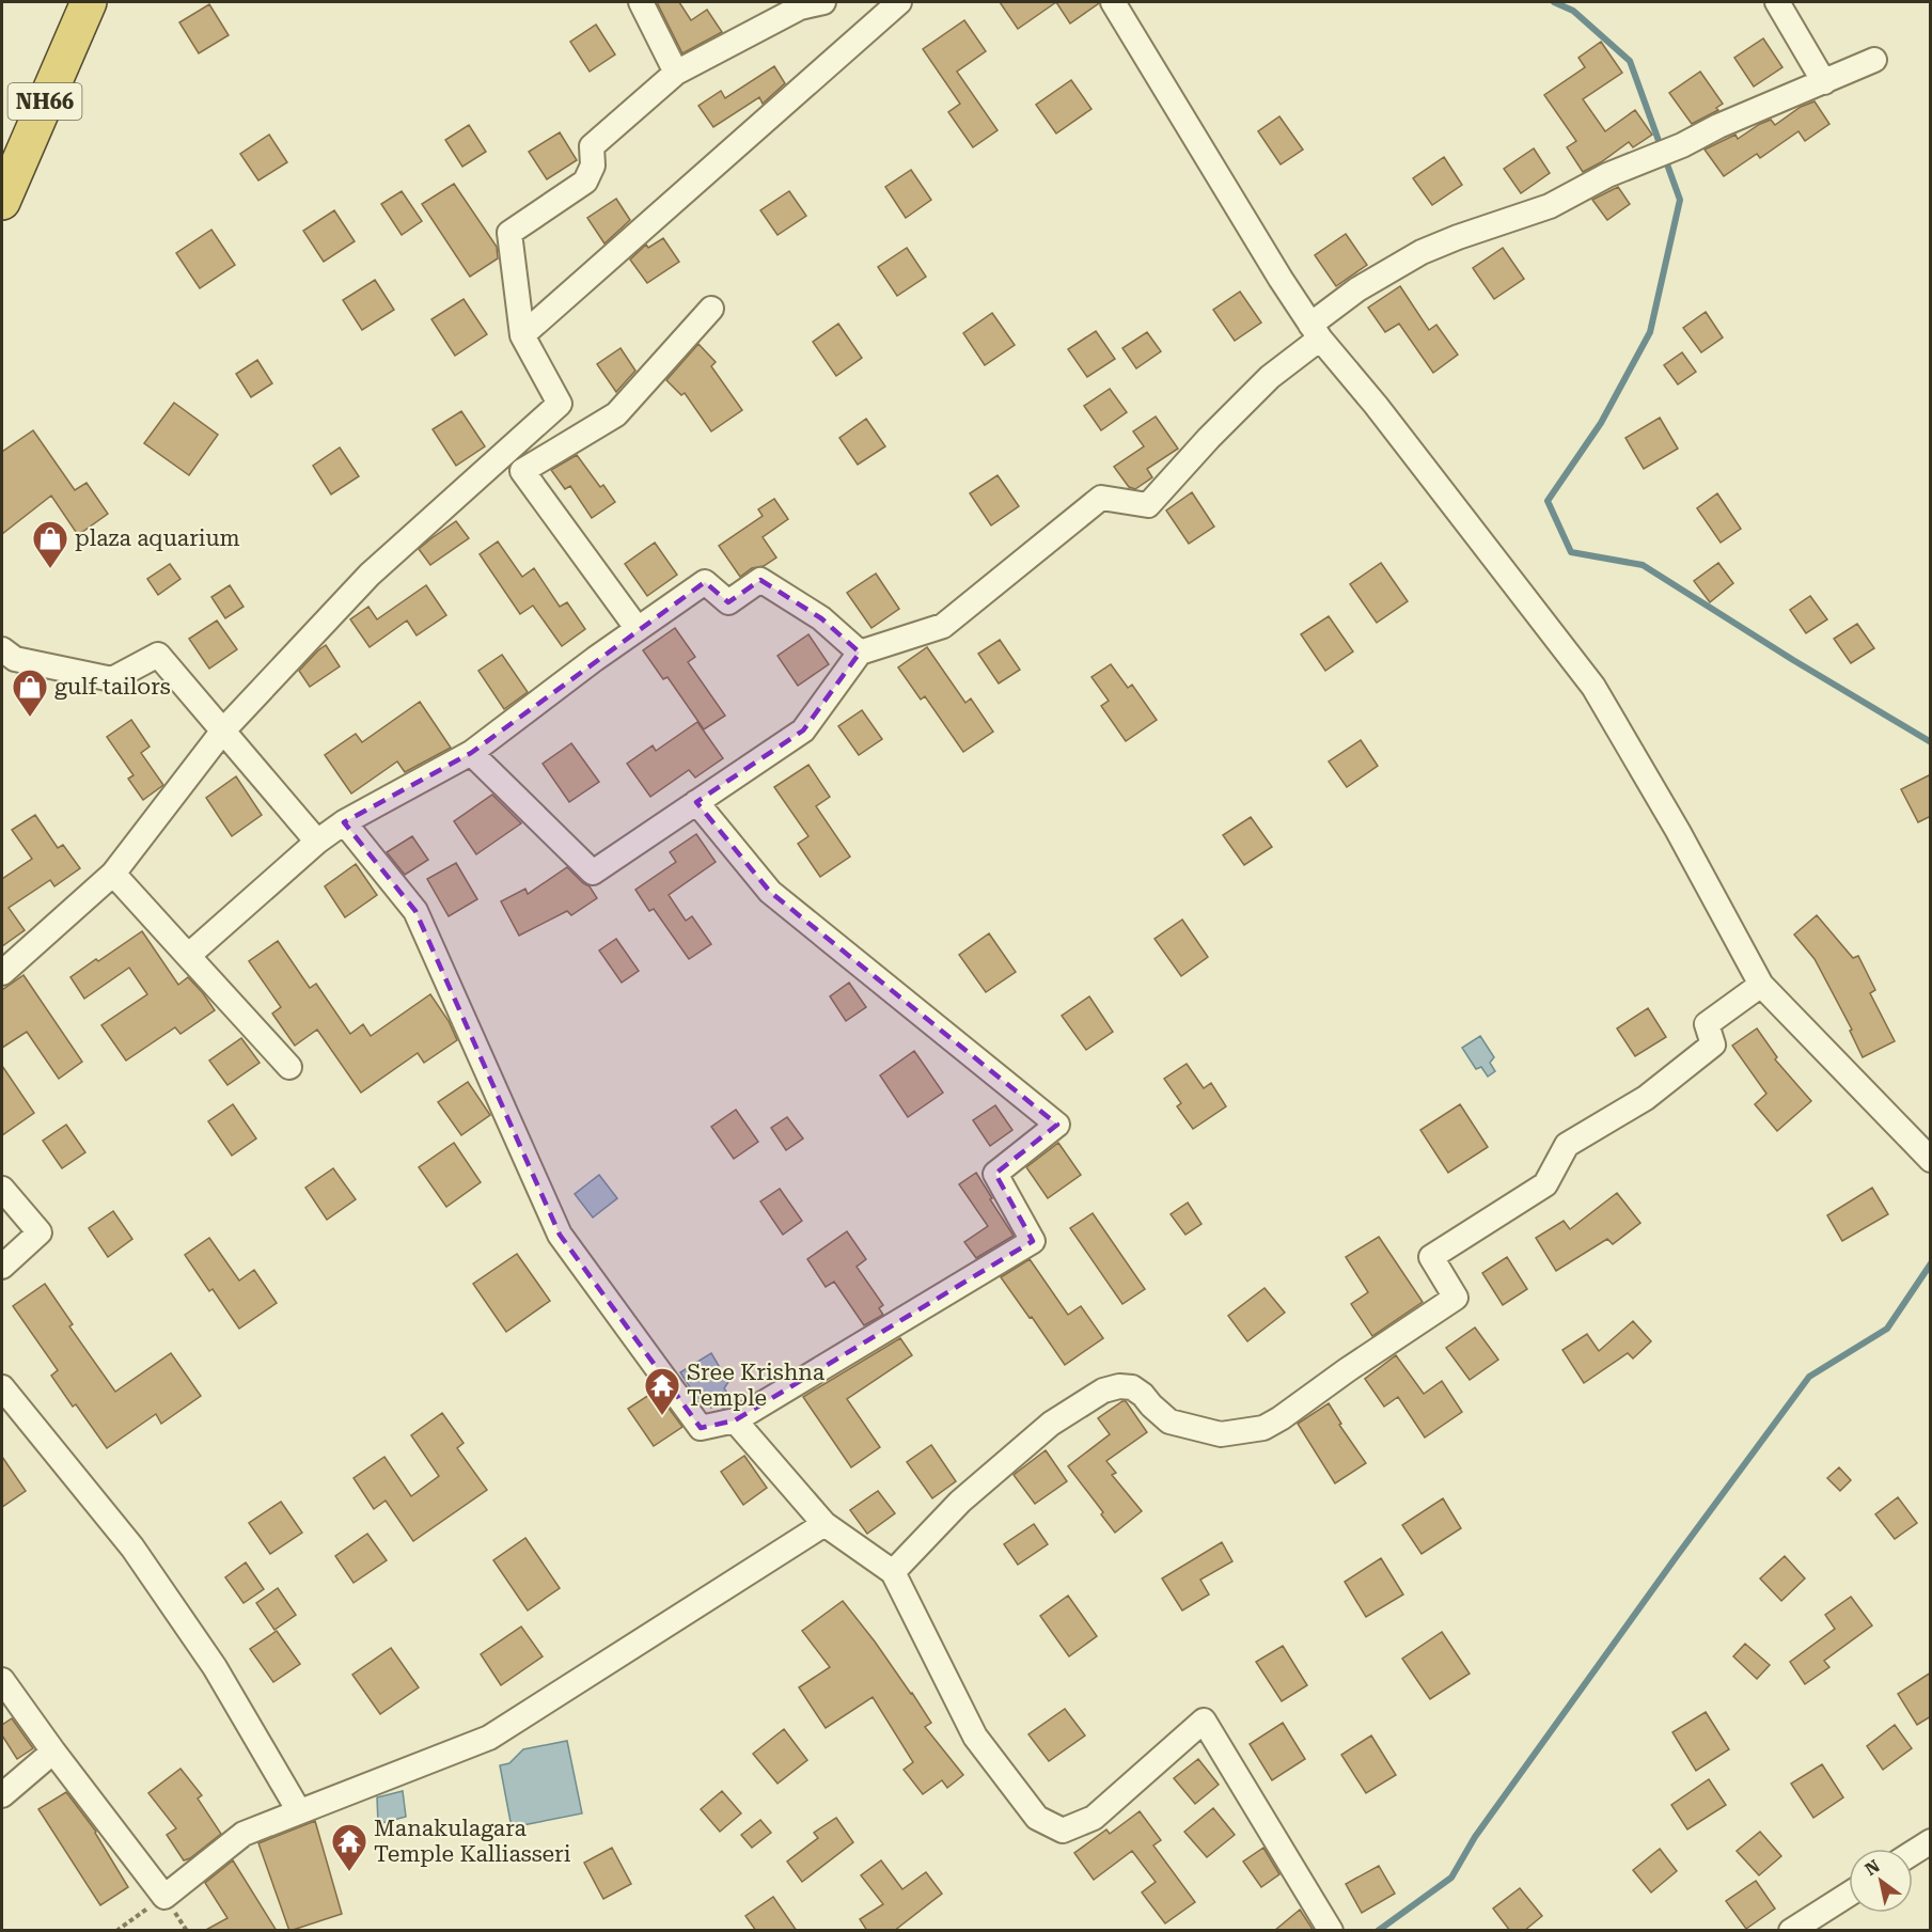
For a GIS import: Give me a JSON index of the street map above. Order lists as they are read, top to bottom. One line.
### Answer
{"streets":{"highway":["NH66"]},"places":{"shop":["plaza aquarium","gulf tailors"],"temple":["Sree Krishna Temple","Manakulagara Temple Kalliasseri"]},"north":"top left"}
